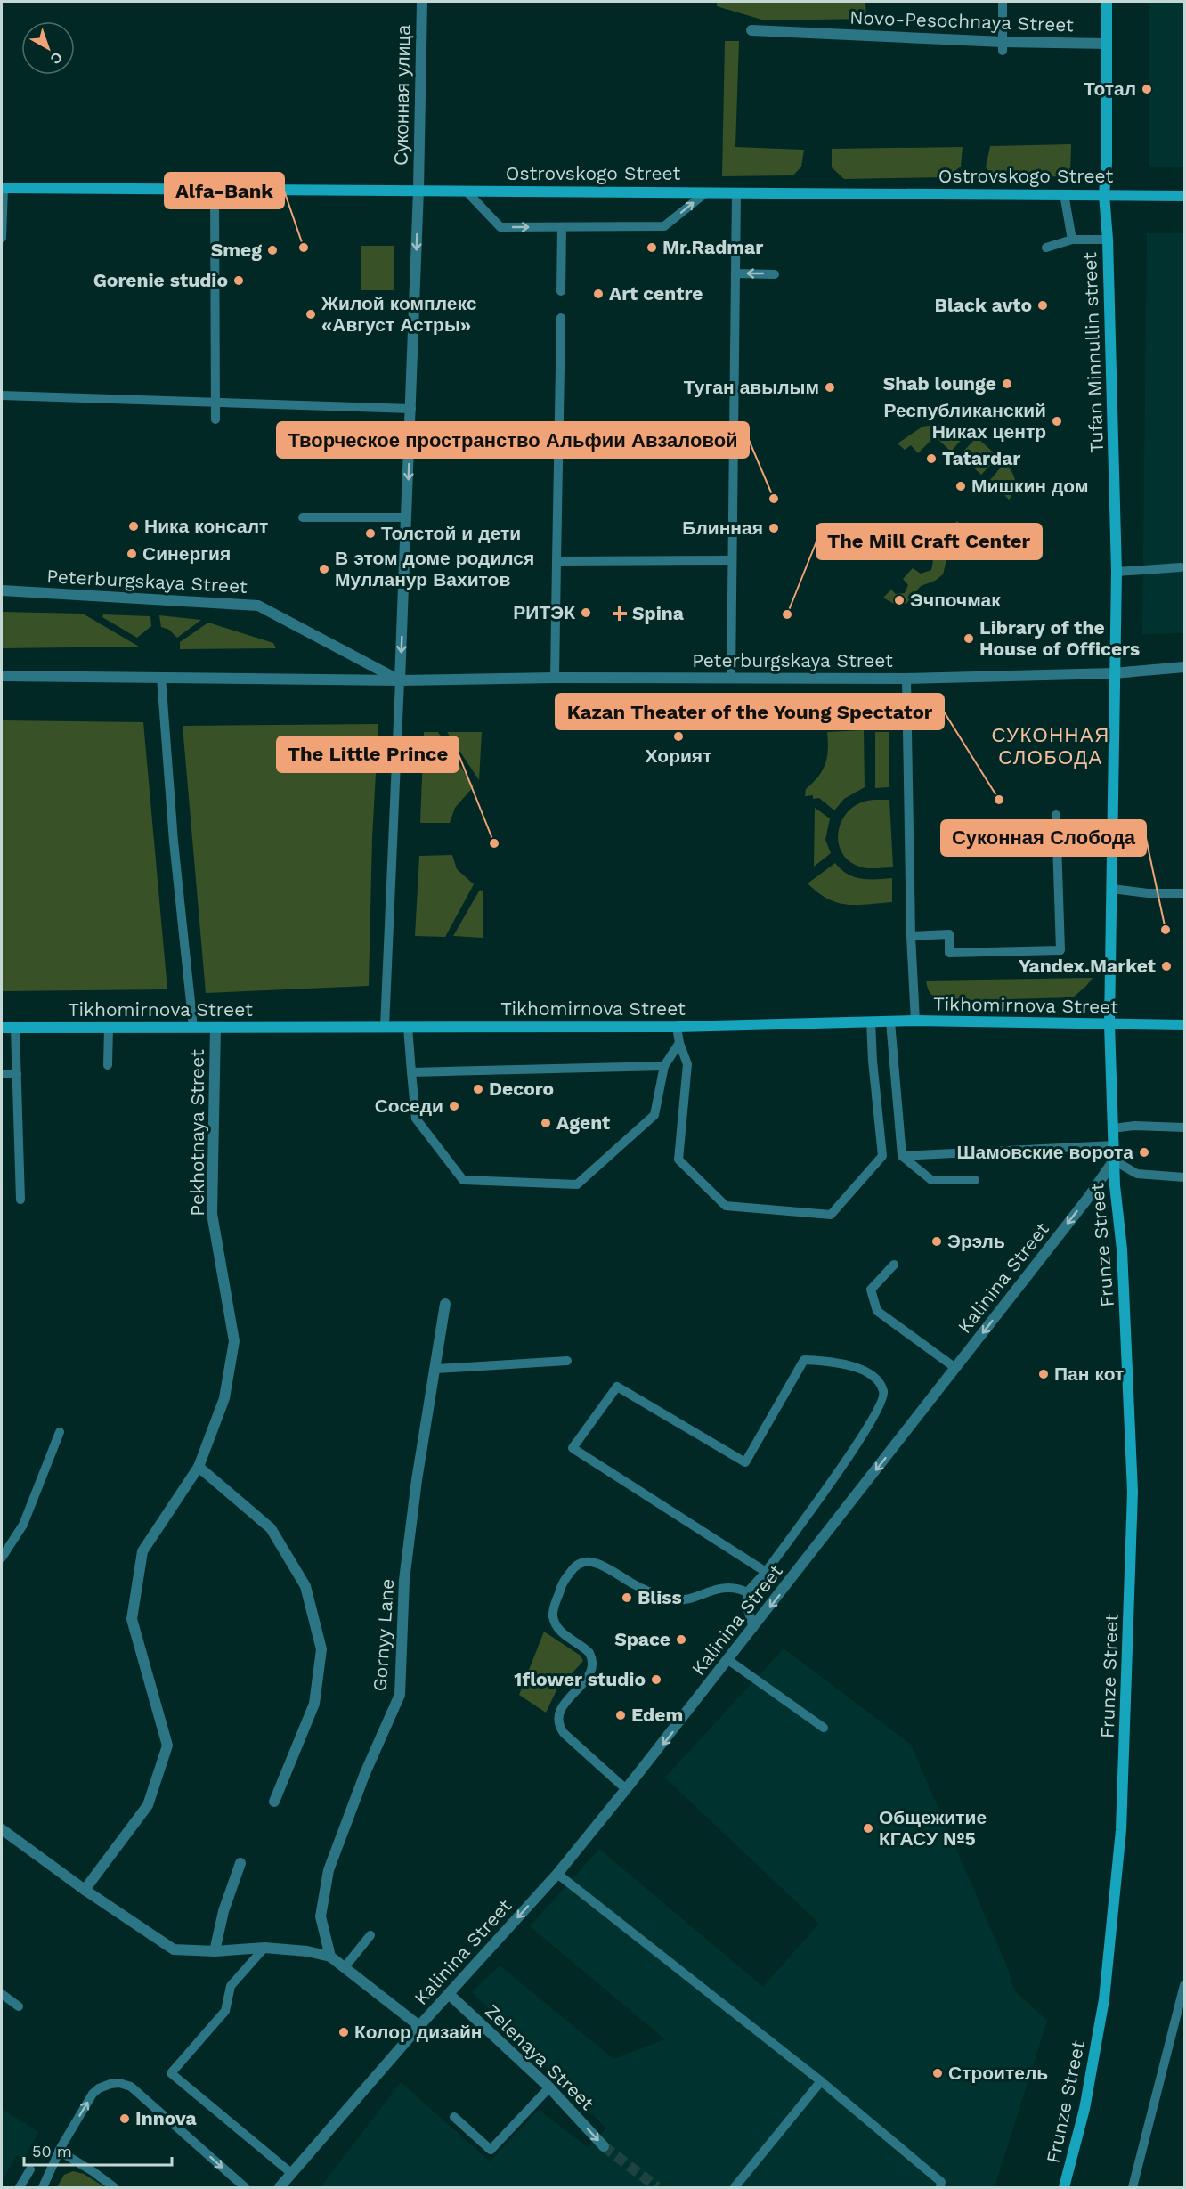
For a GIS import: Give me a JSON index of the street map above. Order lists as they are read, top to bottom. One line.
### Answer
{"streets":{"main road":["Ostrovskogo Street","Tufan Minnullin street","Tikhomirnova Street","Frunze Street"],"street":["Novo-Pesochnaya Street","Суконная улица","Peterburgskaya Street","Pekhotnaya Street","Kalinina Street","Gornyy Lane","Zelenaya Street"]},"crossings":[["Novo-Pesochnaya Street","Tufan Minnullin street"],["Суконная улица","Ostrovskogo Street"],["Суконная улица","Peterburgskaya Street"],["Ostrovskogo Street","Tufan Minnullin street"],["Tufan Minnullin street","Peterburgskaya Street"],["Tufan Minnullin street","Tikhomirnova Street"],["Tikhomirnova Street","Pekhotnaya Street"],["Frunze Street","Kalinina Street"],["Kalinina Street","Zelenaya Street"]],"one_way":["Суконная улица","Kalinina Street","Zelenaya Street"],"districts":["СУКОННАЯ СЛОБОДА"],"places":{"other":["Тотал","Alfa-Bank","Mr.Radmar","Smeg","Gorenie studio","Art centre","Black avto","Жилой комплекс «Август Астры»","Shab lounge","Туган авылым","Республиканский Никах центр","Tatardar","Мишкин дом","Творческое пространство Альфии Авзаловой","Ника консалт","Блинная","Толстой и дети","Синергия","В этом доме родился Мулланур Вахитов","Эчпочмак","РИТЭК","The Mill Craft Center","Library of the House of Officers","Хорият","Kazan Theater of the Young Spectator","The Little Prince","Суконная Слобода","Yandex.Market","Decoro","Соседи","Agent","Шамовские ворота","Эрэль","Пан кот","Bliss","Space","1flower studio","Edem","Общежитие КГАСУ №5","Колор дизайн","Строитель","Innova"],"health":["Spina"]},"scale_bar":"50 m","north":"bottom right"}
